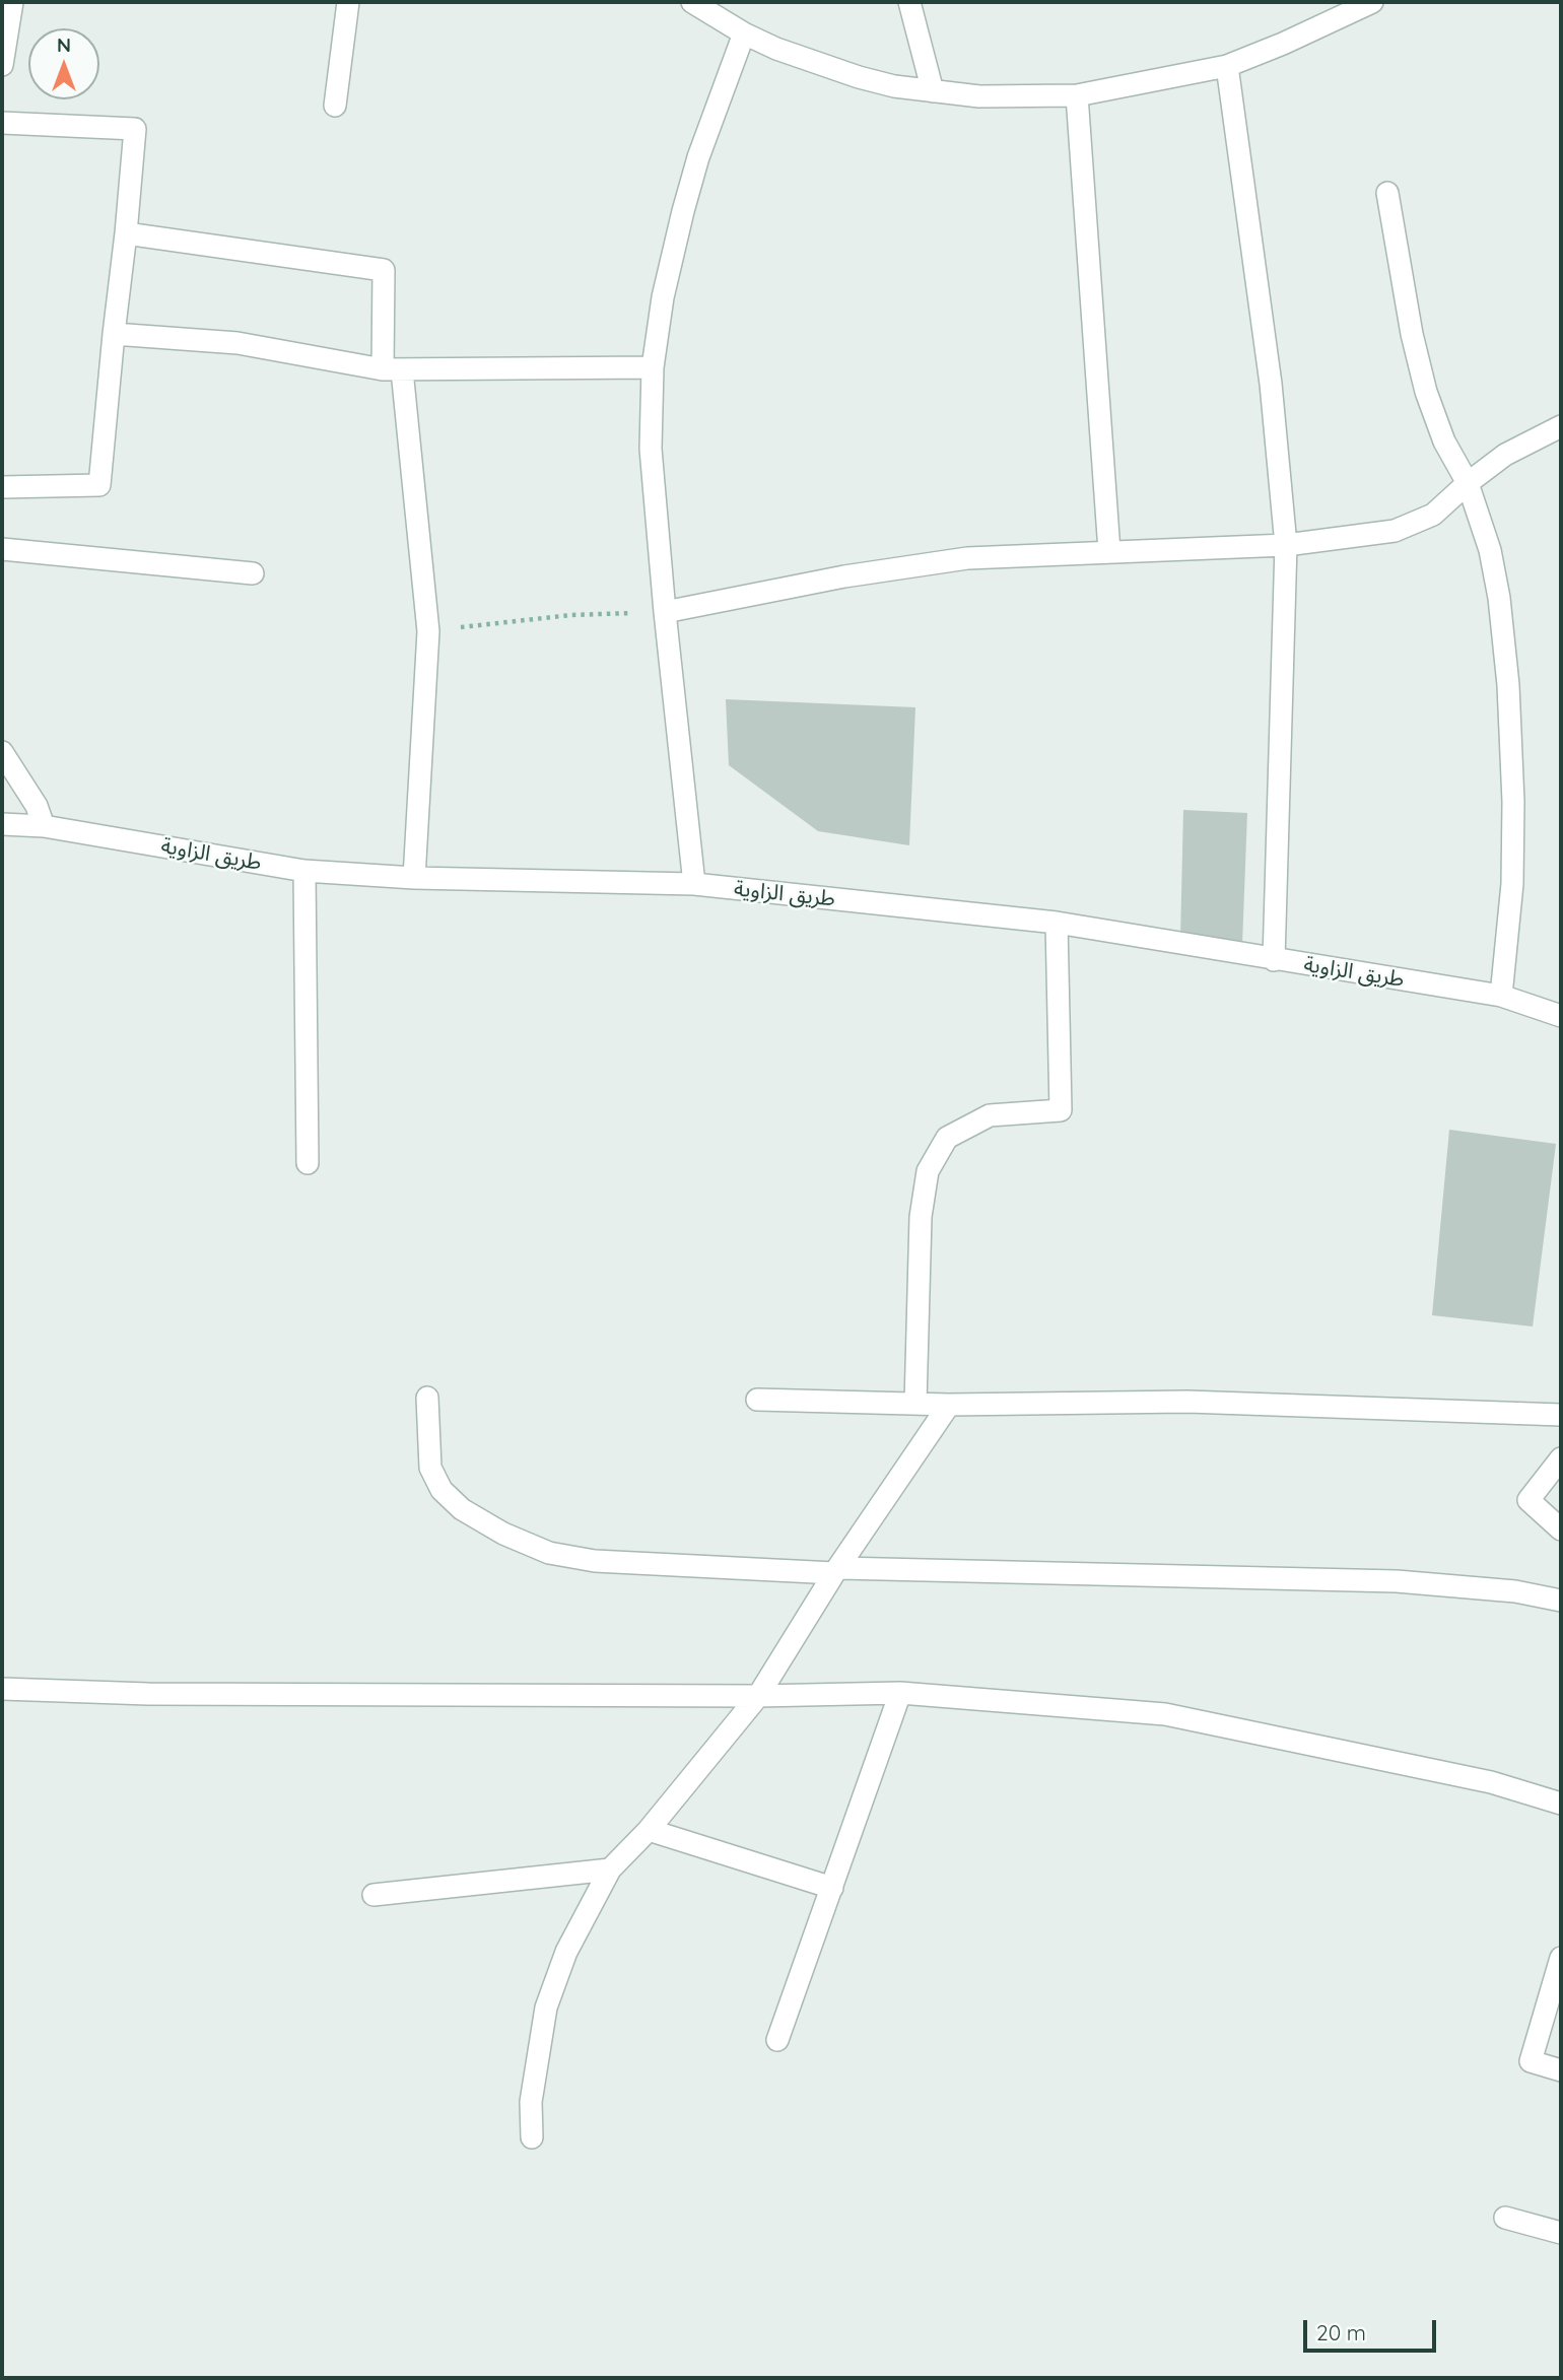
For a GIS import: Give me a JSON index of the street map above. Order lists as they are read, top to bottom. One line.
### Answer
{"streets":{"street":["طريق الزاوية"]},"scale_bar":"20 m","north":"top"}
